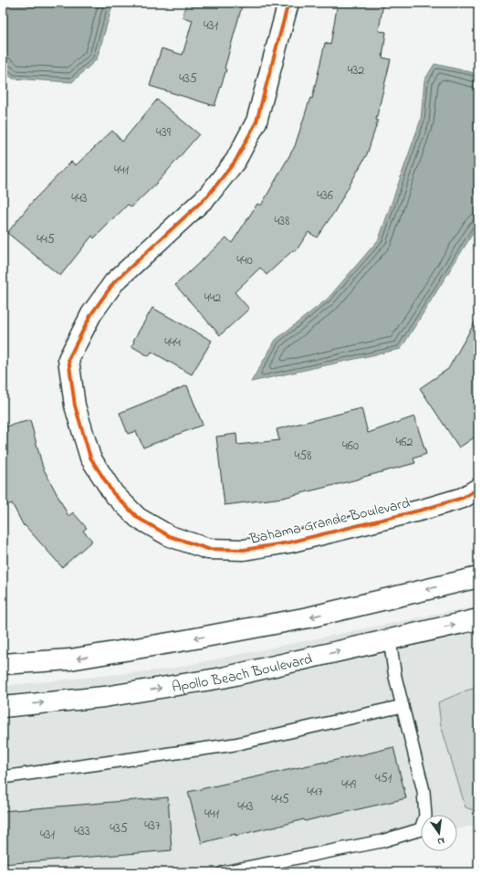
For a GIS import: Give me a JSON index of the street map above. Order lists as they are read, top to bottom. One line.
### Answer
{"streets":{"main road":["Bahama Grande Boulevard","Apollo Beach Boulevard"]},"house_numbers":["431","432","435","439","441","436","443","438","445","440","442","444","462","460","458","451","449","447","445","443","441","437","435","433","431"],"north":"bottom"}
